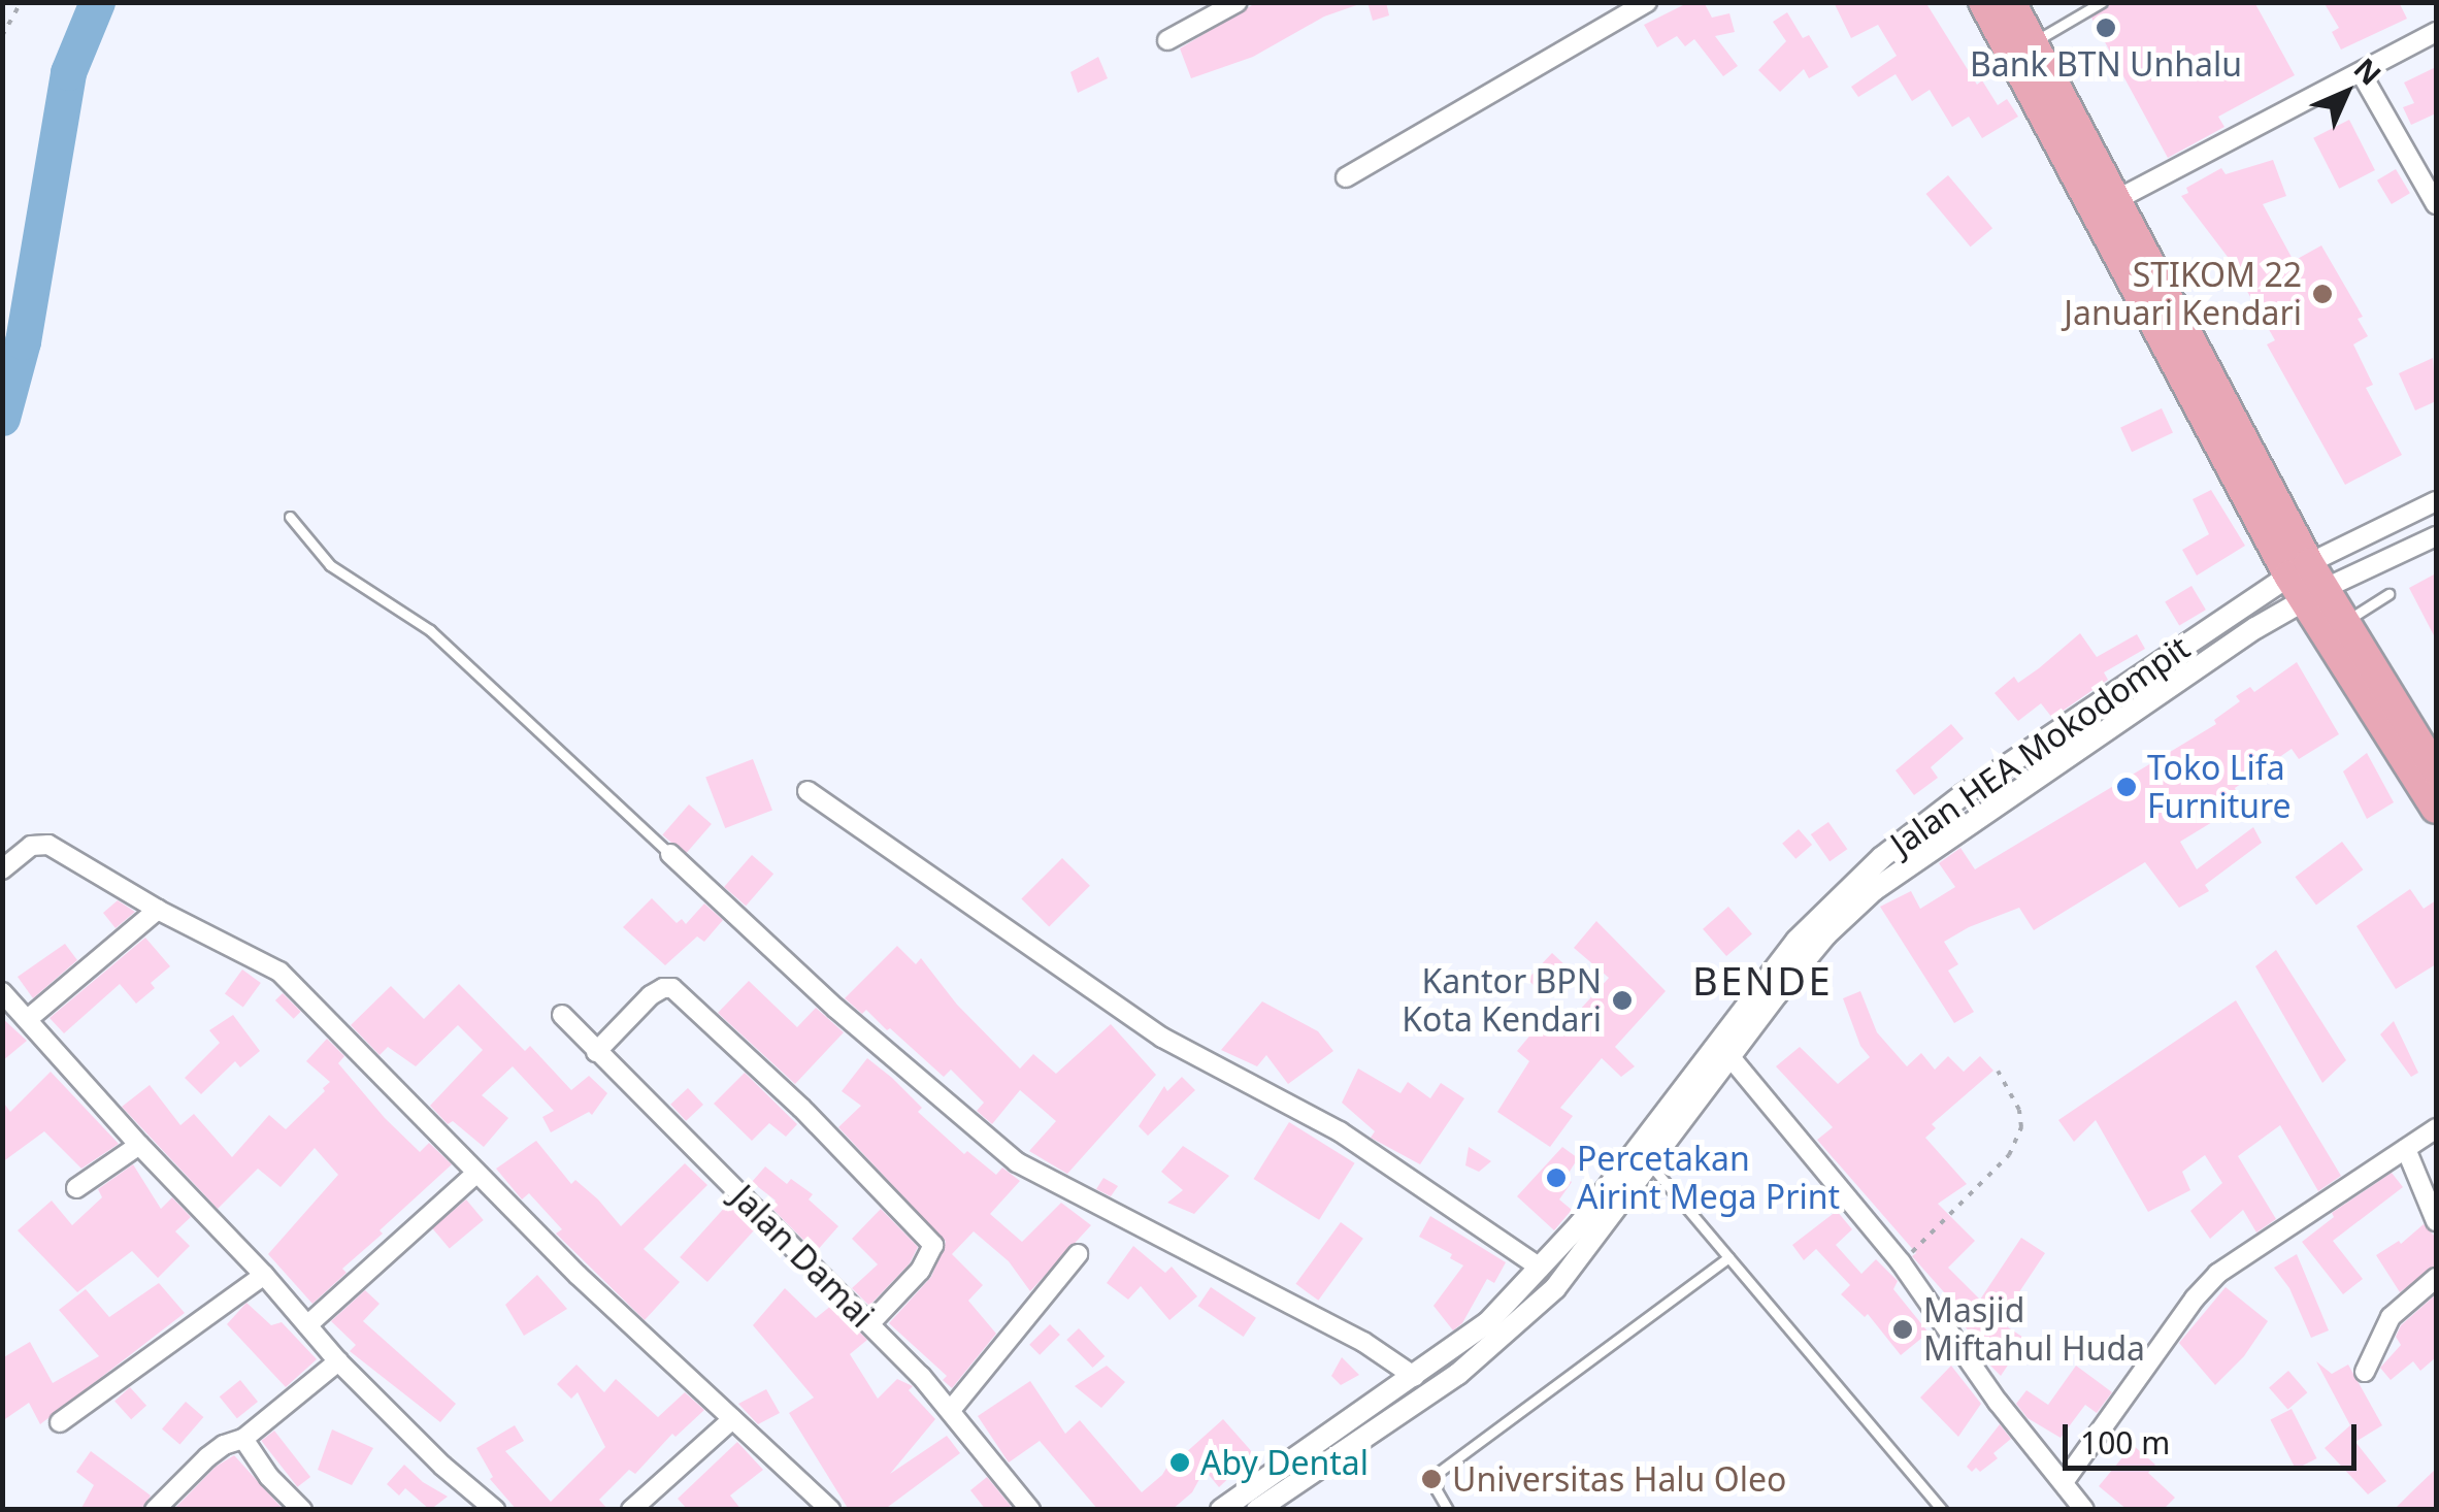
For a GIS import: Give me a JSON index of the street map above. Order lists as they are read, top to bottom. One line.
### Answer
{"streets":{"street":["Jalan HEA Mokodompit","Jalan Damai"]},"districts":["BENDE"],"places":["Bank BTN Unhalu","STIKOM 22 Januari Kendari","Toko Lifa Furniture","Kantor BPN Kota Kendari","Percetakan Airint Mega Print","Masjid Miftahul Huda","Aby Dental","Universitas Halu Oleo"],"scale_bar":"100 m","north":"top right"}
